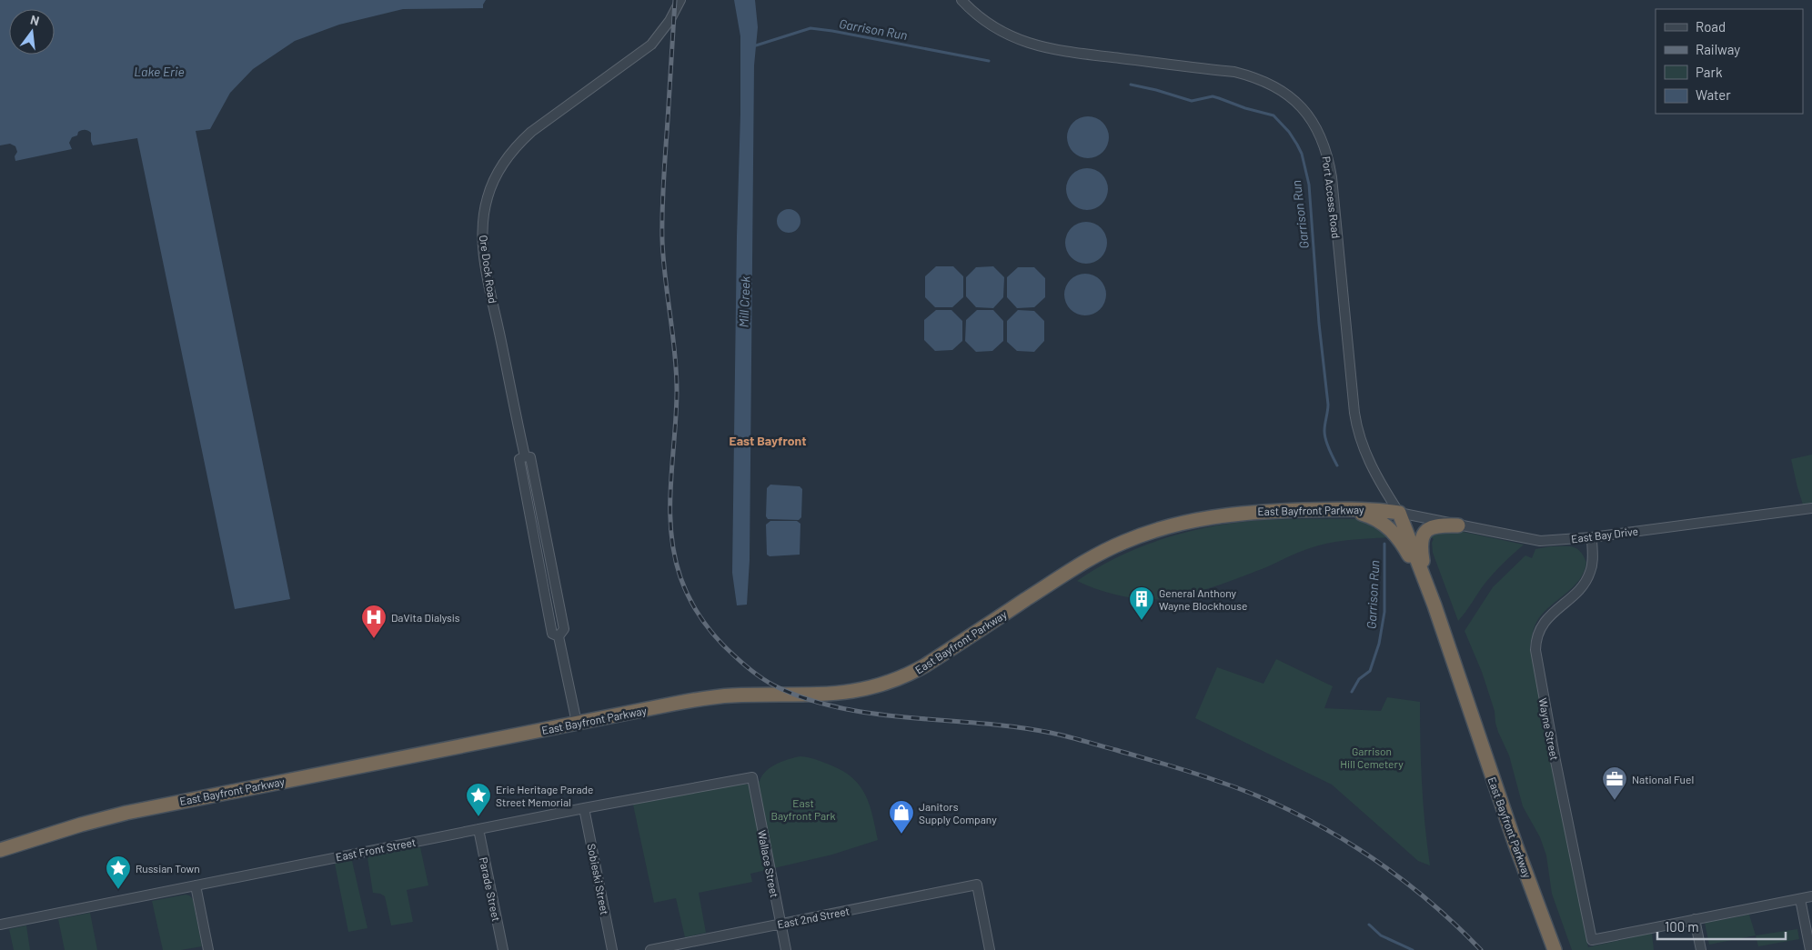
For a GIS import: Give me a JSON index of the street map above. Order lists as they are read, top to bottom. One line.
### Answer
{"streets":{"highway":["East Bayfront Parkway"],"street":["Port Access Road","Ore Dock Road","East Bay Drive","Wayne Street","East Front Street","Wallace Street","Sobieski Street","Parade Street","East 2nd Street"]},"crossings":[["Port Access Road","East Bayfront Parkway"],["Port Access Road","East Bay Drive"],["Ore Dock Road","East Bayfront Parkway"],["East Bayfront Parkway","East Bay Drive"],["East Bay Drive","Wayne Street"],["East Front Street","Wallace Street"],["East Front Street","Sobieski Street"],["East Front Street","Parade Street"],["Wallace Street","East 2nd Street"]],"districts":["East Bayfront"],"water":["Garrison Run","Lake Erie","Mill Creek"],"parks":["Garrison Hill Cemetery","East Bayfront Park"],"places":{"building":["General Anthony Wayne Blockhouse"],"hospital":["DaVita Dialysis"],"office":["National Fuel"],"place":["Erie Heritage Parade Street Memorial","Russian Town"],"shop":["Janitors Supply Company"]},"legend":["Road","Railway","Park","Water"],"scale_bar":"100 m","north":"top"}
